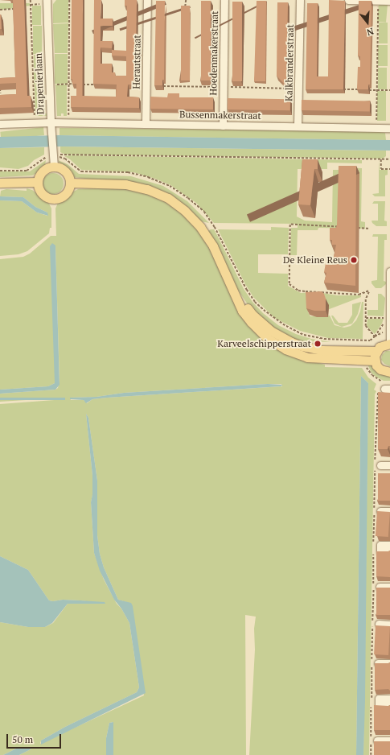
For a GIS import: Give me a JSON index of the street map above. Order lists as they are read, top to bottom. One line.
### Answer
{"streets":{"street":["Hoedenmakerstraat","Herautstraat","Kalkbranderstraat","Drapenierlaan","Bussenmakerstraat"]},"crossings":[["Hoedenmakerstraat","Bussenmakerstraat"],["Herautstraat","Bussenmakerstraat"],["Kalkbranderstraat","Bussenmakerstraat"],["Drapenierlaan","Bussenmakerstraat"]],"places":["De Kleine Reus","Karveelschipperstraat"],"scale_bar":"50 m","north":"bottom"}
